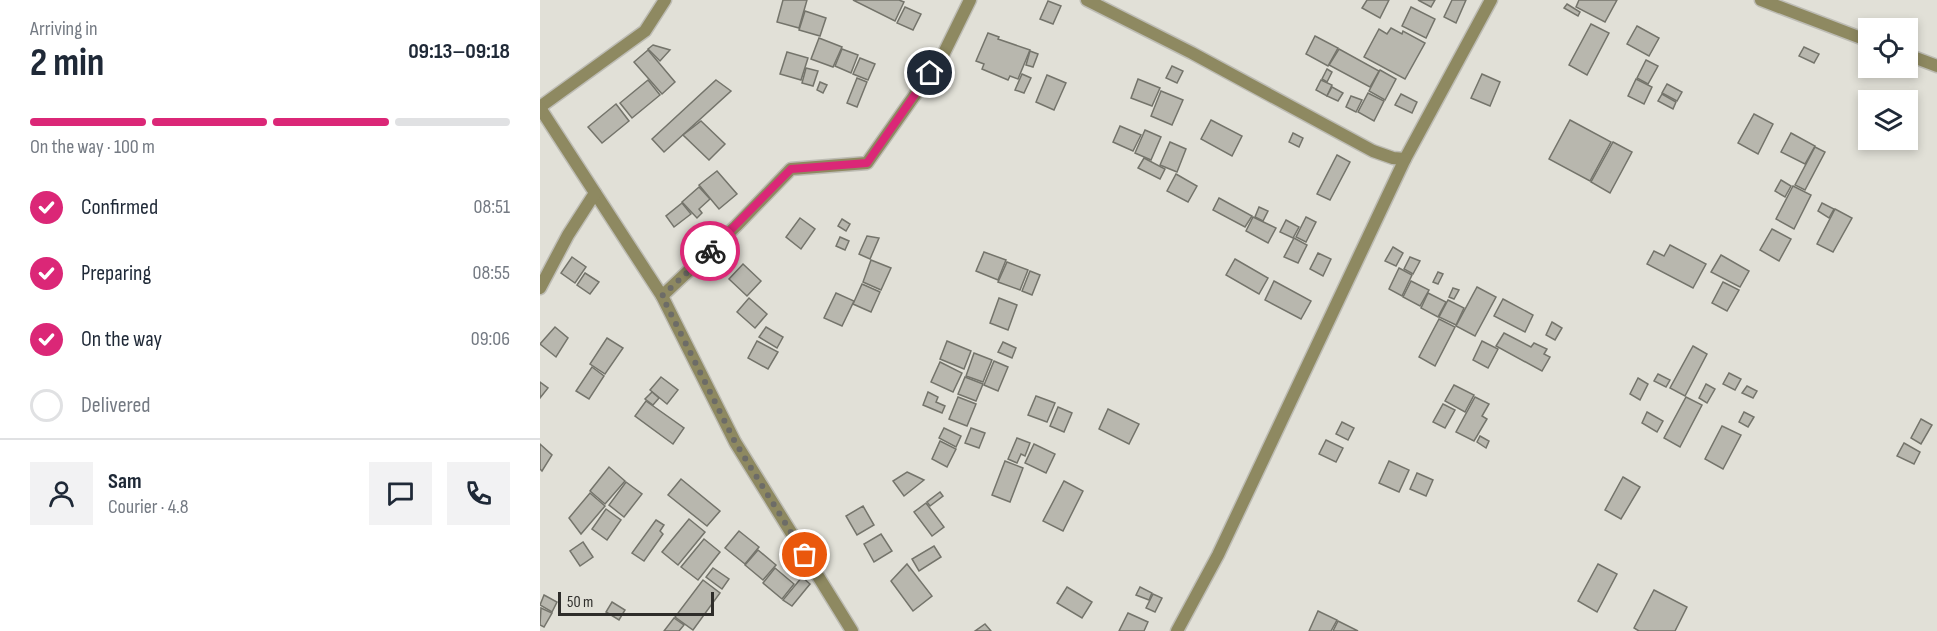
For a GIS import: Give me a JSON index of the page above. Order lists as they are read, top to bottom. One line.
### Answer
{"scale_bar":"50 m","page":{"heading":["2 min","Arriving in","09:13–09:18"],"panel":["Sam","Courier · 4.8"],"bar":"On the way · 100 m","list":[["Confirmed","08:51"],["Preparing","08:55"],["On the way","09:06"],"Delivered"],"scale":"50 m"}}
